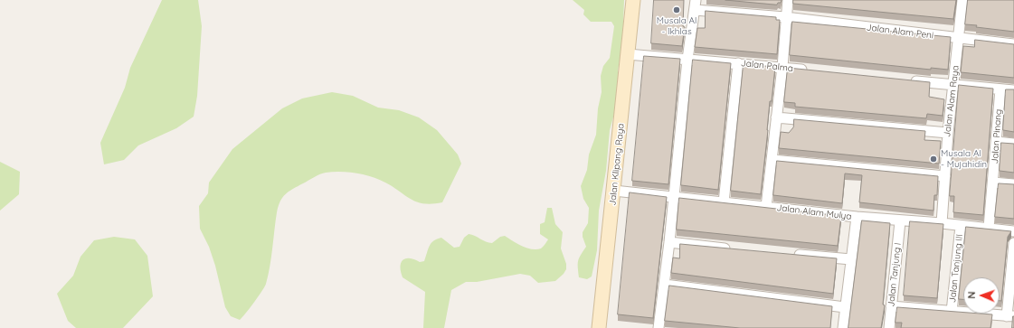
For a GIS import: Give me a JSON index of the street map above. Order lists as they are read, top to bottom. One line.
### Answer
{"streets":{"main road":["Jalan Klipang Raya"],"street":["Jalan Alam Peni","Jalan Palma","Jalan Alam Raya","Jalan Pinang","Jalan Alam Mulya","Jalan Tanjung III","Jalan Tanjung I"]},"crossings":[["Jalan Alam Peni","Jalan Alam Raya"],["Jalan Palma","Jalan Klipang Raya"],["Jalan Alam Raya","Jalan Alam Mulya"],["Jalan Pinang","Jalan Alam Mulya"],["Jalan Klipang Raya","Jalan Alam Mulya"],["Jalan Alam Mulya","Jalan Tanjung III"],["Jalan Alam Mulya","Jalan Tanjung I"]],"places":["Musala Al - Ikhlas","Musala Al - Mujahidin"],"north":"left"}
